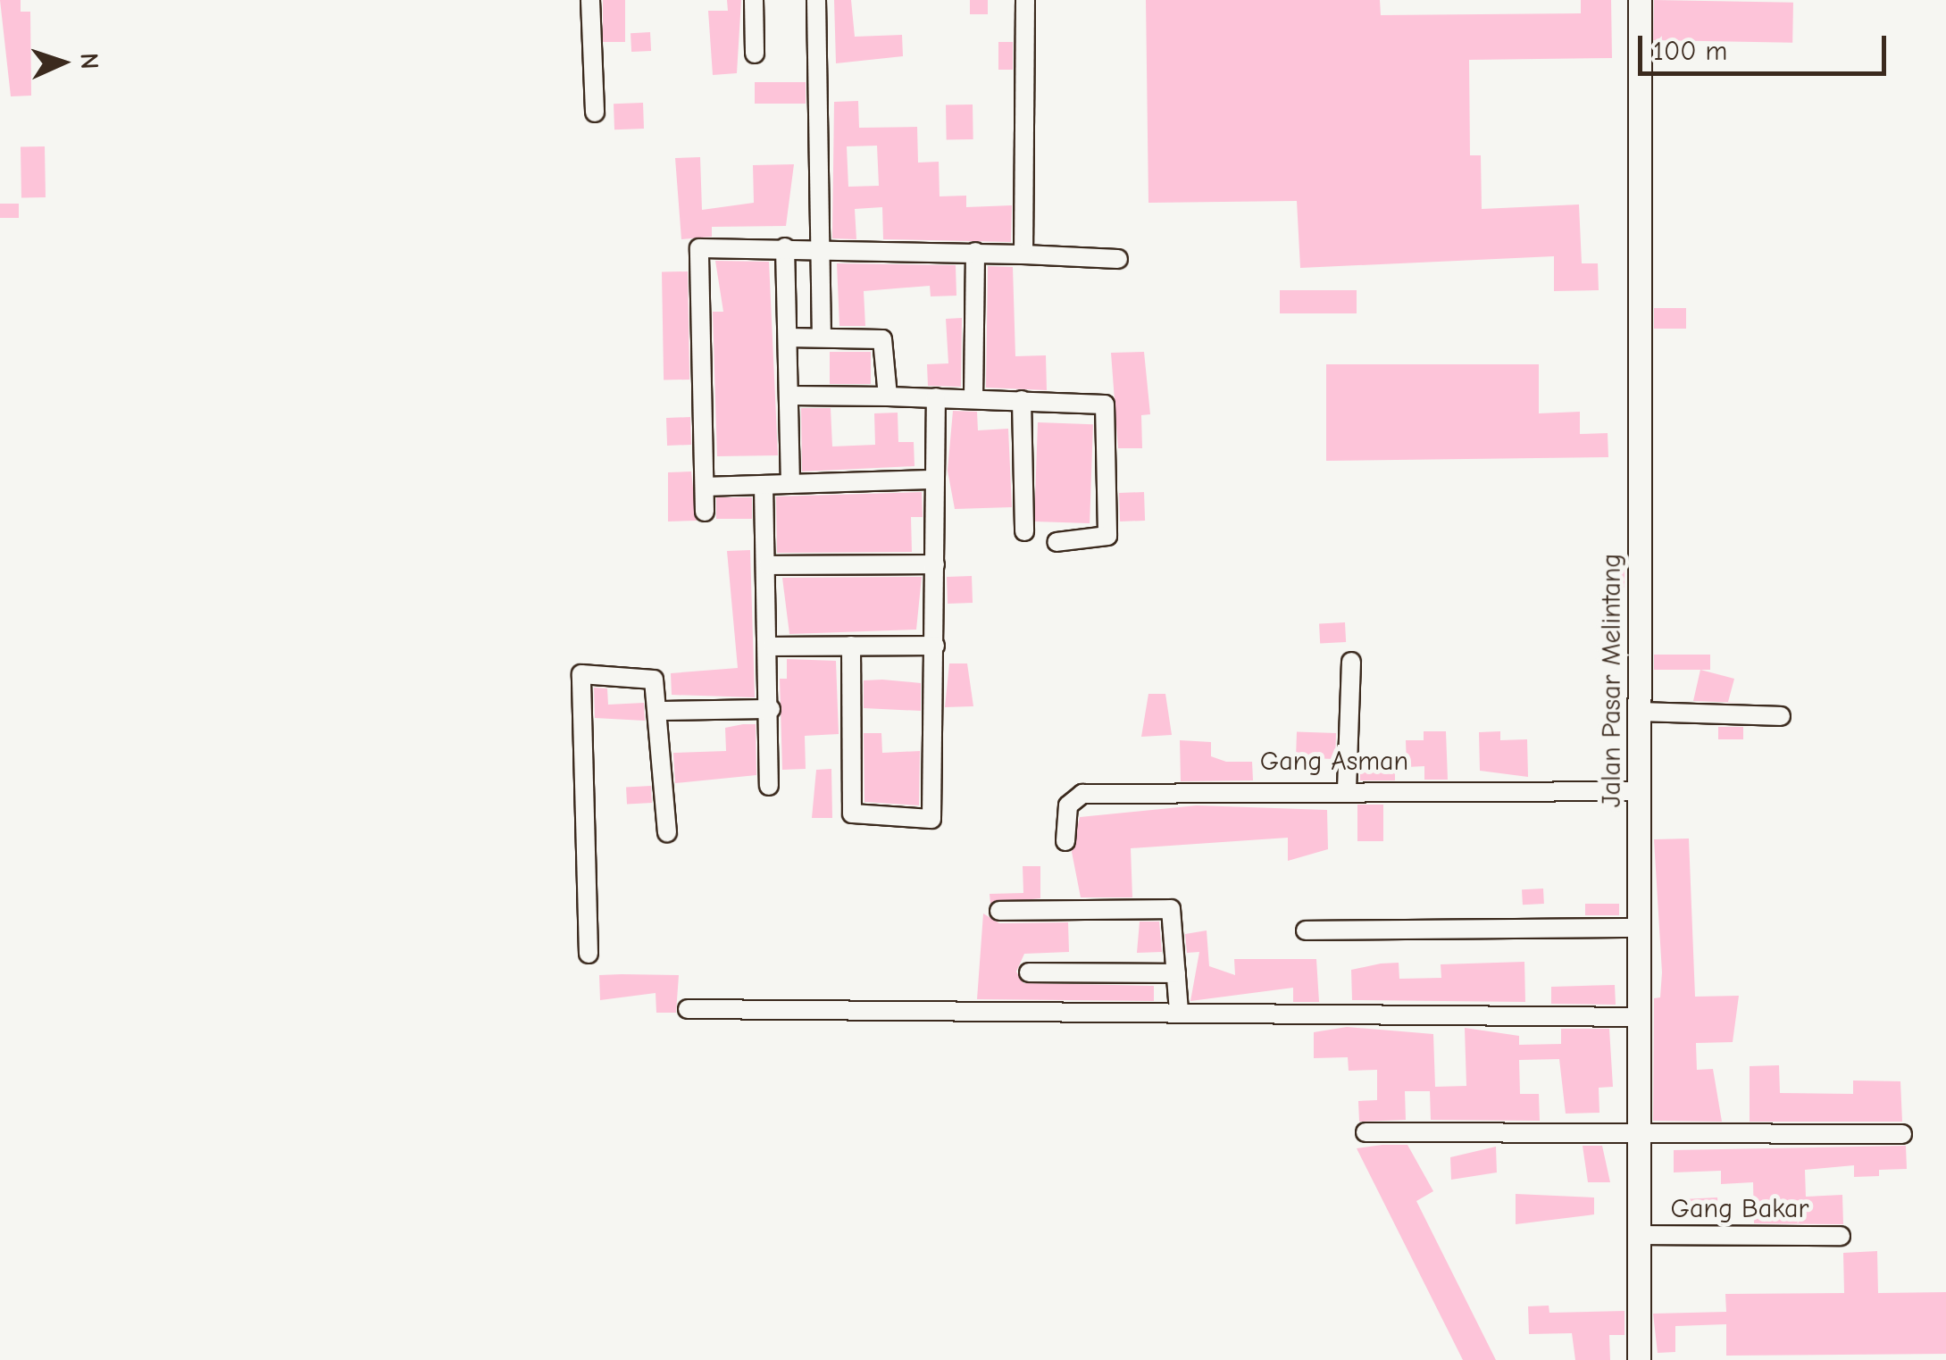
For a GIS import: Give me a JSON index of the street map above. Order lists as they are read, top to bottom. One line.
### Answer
{"streets":{"street":["Jalan Pasar Melintang","Gang Asman","Gang Bakar"]},"crossings":[["Jalan Pasar Melintang","Gang Asman"],["Jalan Pasar Melintang","Gang Bakar"]],"scale_bar":"100 m","north":"right"}
